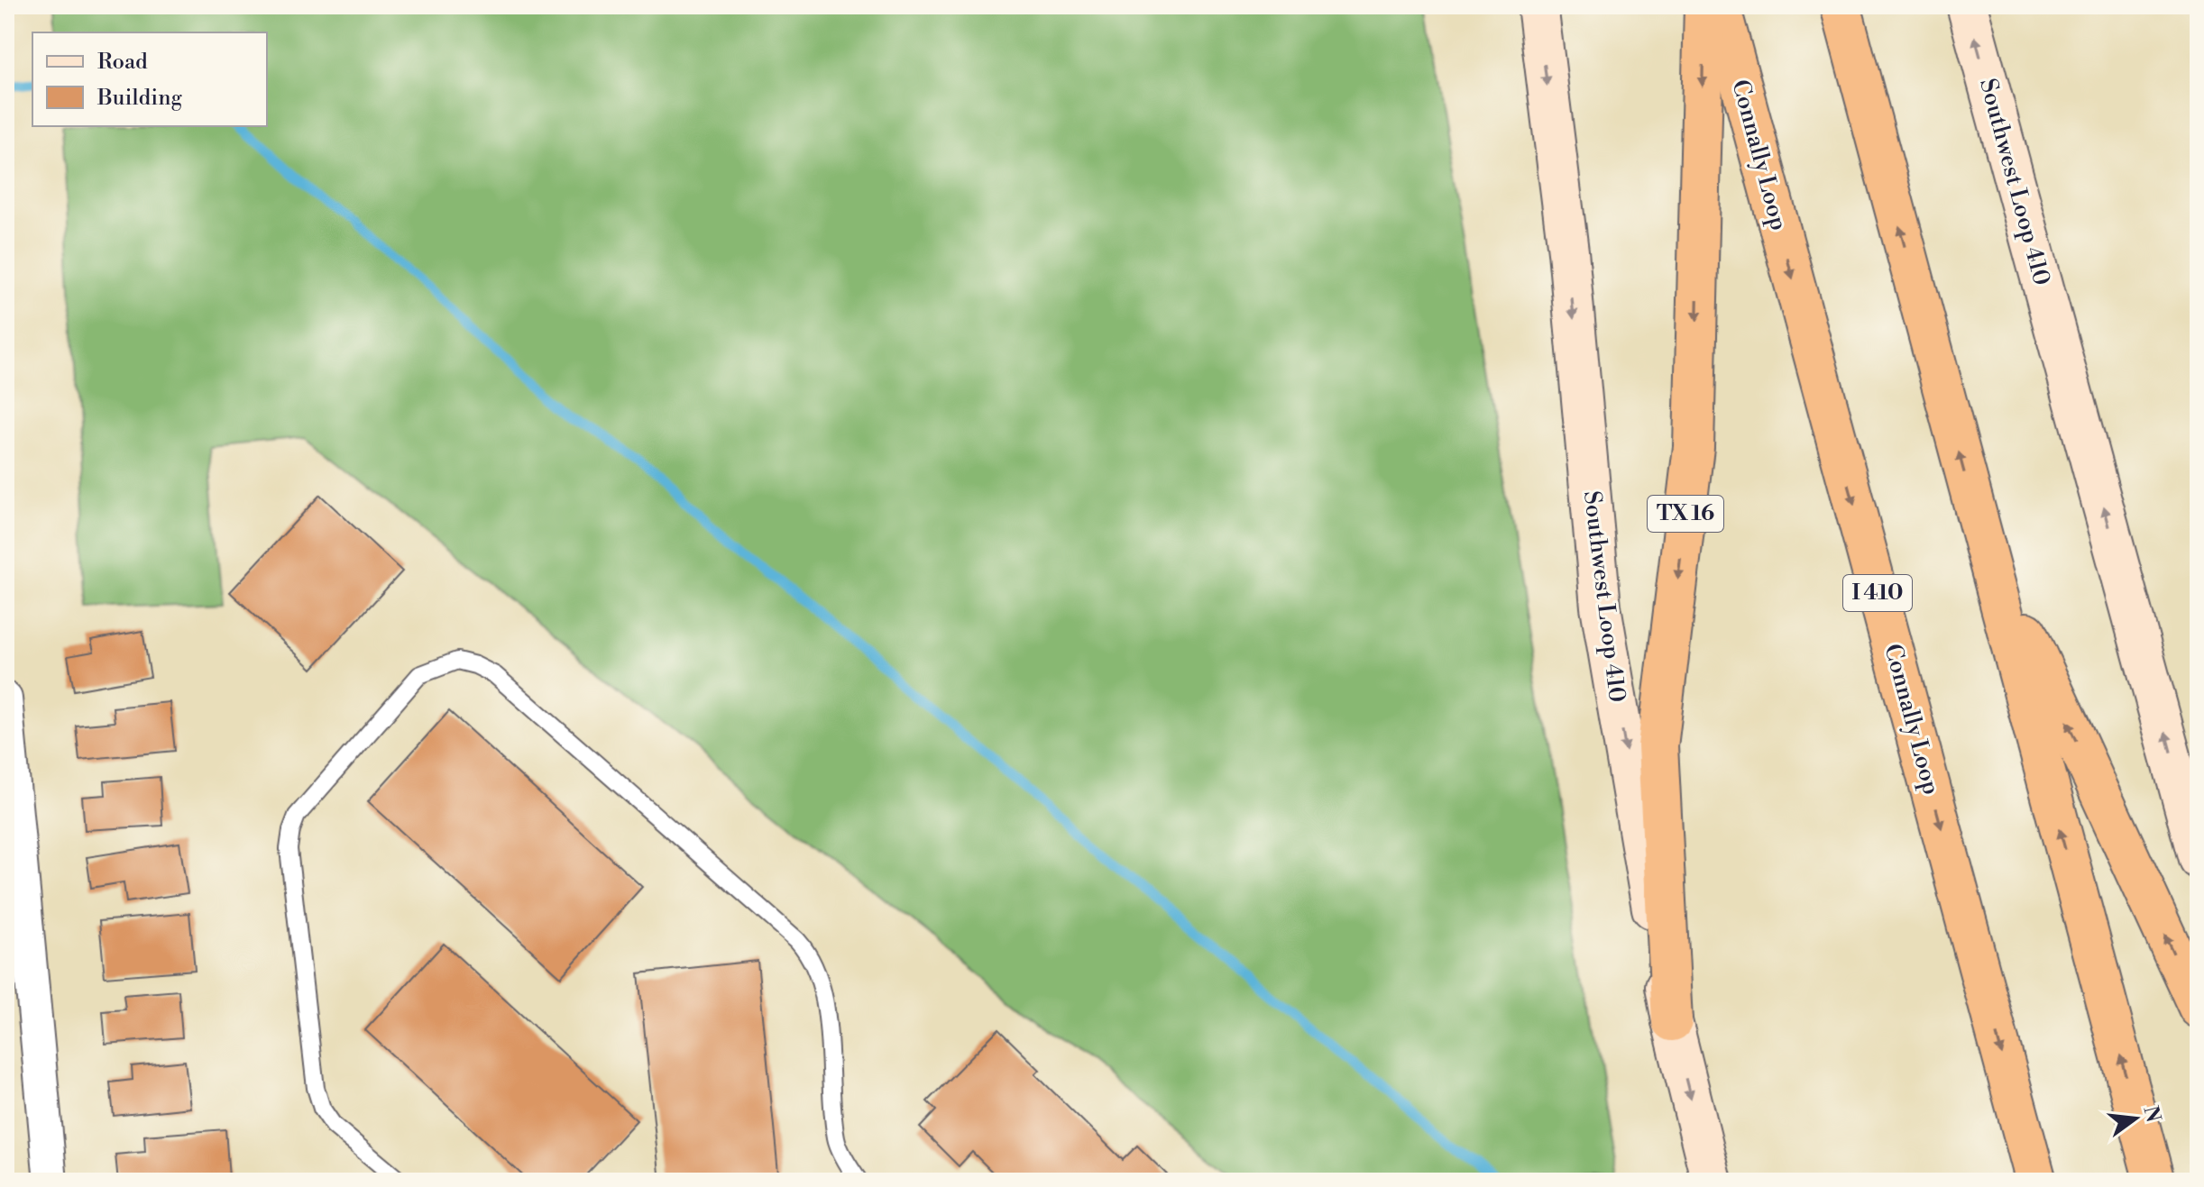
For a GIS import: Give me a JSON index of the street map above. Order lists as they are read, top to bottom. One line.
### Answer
{"streets":{"highway":["Connally Loop","TX 16","I 410"],"main road":["Southwest Loop 410"]},"crossings":[["Southwest Loop 410","TX 16"]],"legend":["Road","Building"],"north":"right"}
